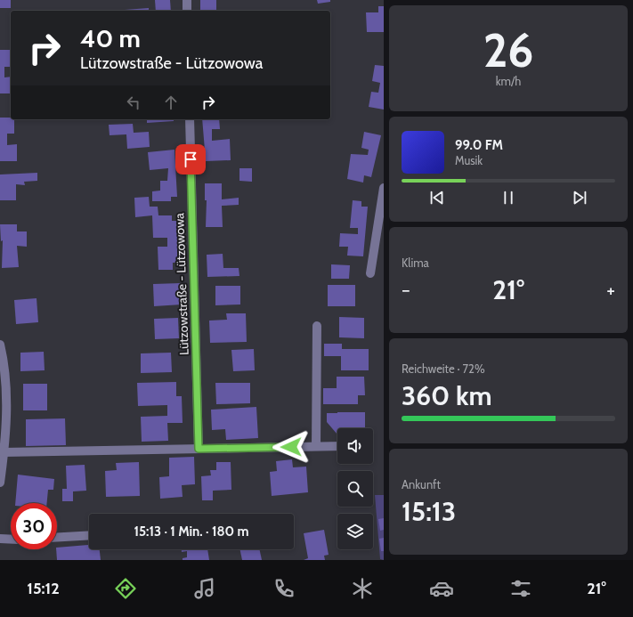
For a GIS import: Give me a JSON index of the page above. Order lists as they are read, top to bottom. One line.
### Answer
{"streets":{"street":["Lützowstraße - Lützowowa"]},"page":{"tile":[["26","km/h"],"Klima",["Reichweite · 72%","360 km"],["Ankunft","15:13"]],"turn":["40 m","Lützowstraße - Lützowowa"],"song":["99.0 FM","Musik"],"heat":["−","21°","+"],"limit":"30","trip":"15:13 · 1 Min. · 180 m","tabs":["15:12","21°"]}}
